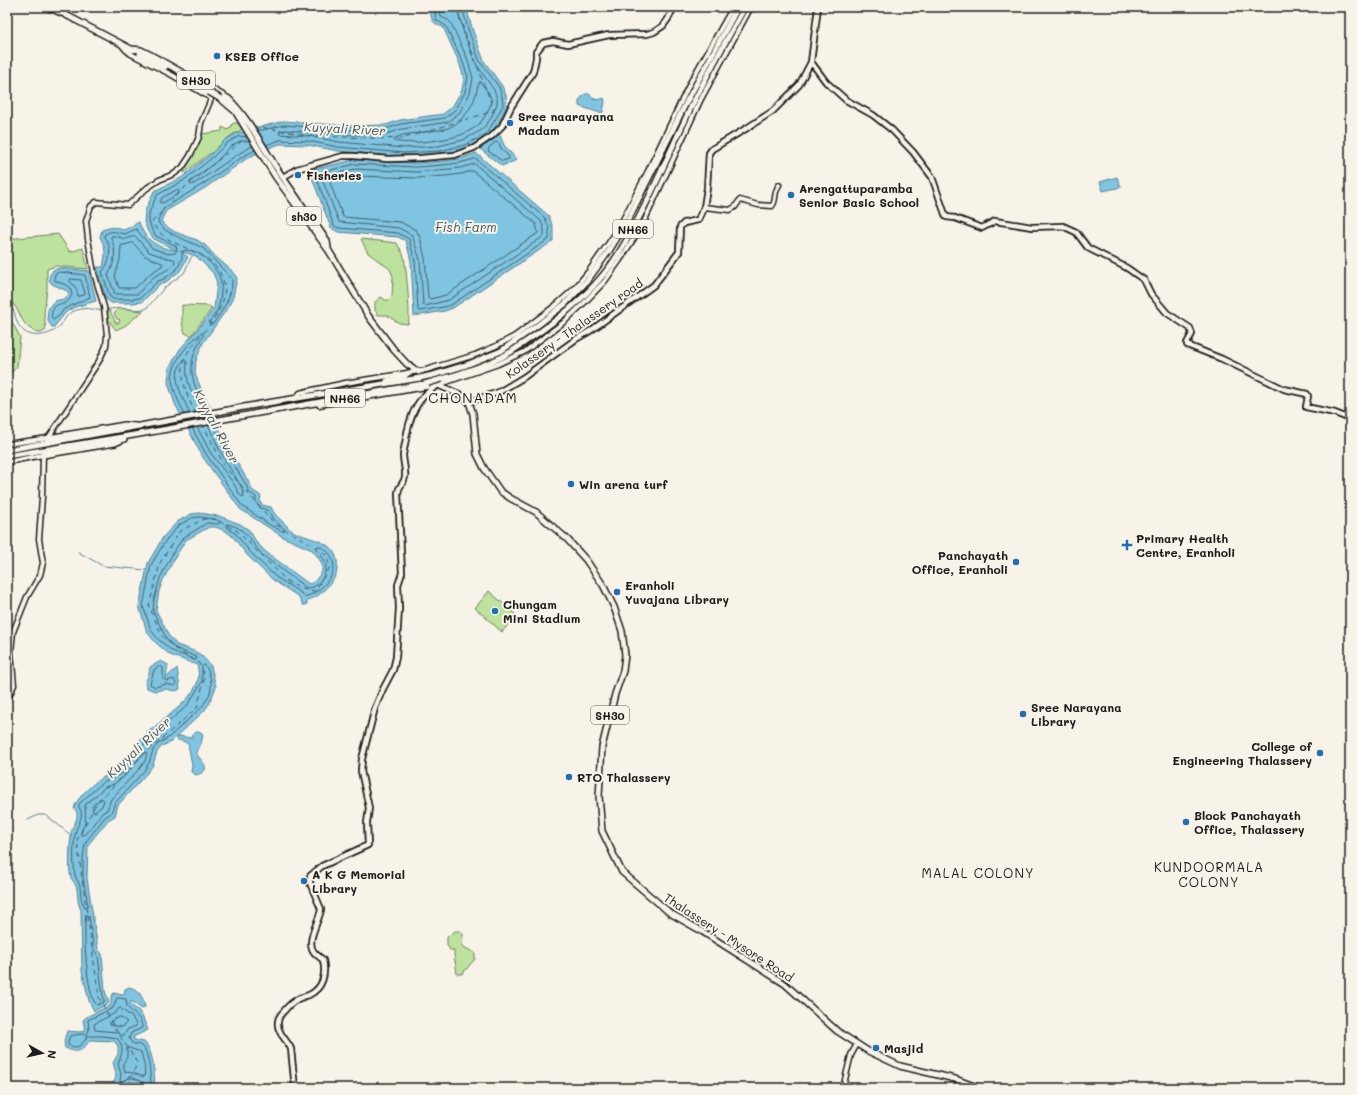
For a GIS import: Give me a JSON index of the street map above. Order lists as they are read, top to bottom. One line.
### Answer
{"streets":{"main road":["SH30","sh30","NH66","Kolassery - Thalassery road","Thalassery - Mysore Road"]},"crossings":[["SH30","sh30"],["Kolassery - Thalassery road","Thalassery - Mysore Road"]],"districts":["CHONADAM","KUNDOORMALA COLONY","MALAL COLONY"],"water":["Kuyyali River","Fish Farm"],"places":{"other":["KSEB Office","Sree naarayana Madam","Fisheries","Arengattuparamba Senior Basic School","Win arena turf","Panchayath Office, Eranholi","Eranholi Yuvajana Library","Chungam Mini Stadium","Sree Narayana Library","College of Engineering Thalassery","RTO Thalassery","Block Panchayath Office, Thalassery","A K G Memorial Library","Masjid"],"health":["Primary Health Centre, Eranholi"]},"north":"right"}
